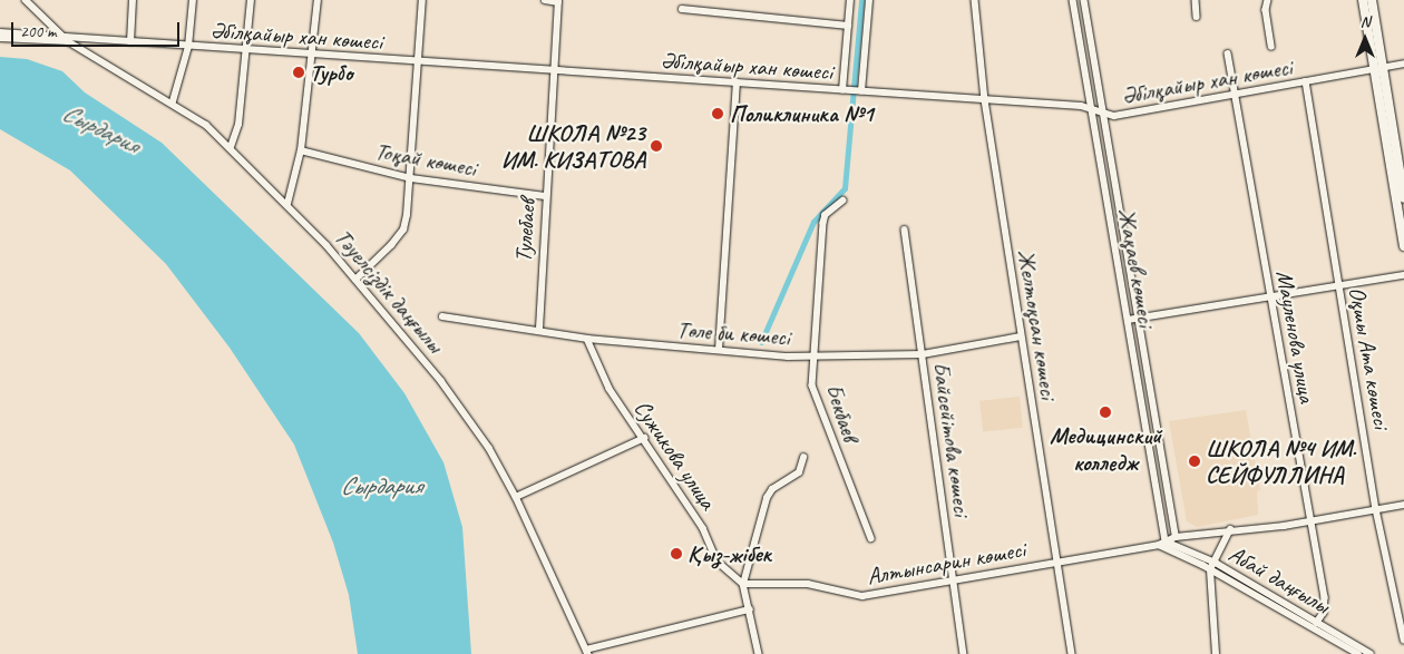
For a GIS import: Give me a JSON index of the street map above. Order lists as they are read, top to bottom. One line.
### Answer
{"streets":{"street":["Әбілқайыр хан көшесі","Тоқай көшесі","Тулебаев","Жақаев көшесі","Тәуелсіздік даңғылы","Желтоқсан көшесі","Төле би көшесі","Мауленова улица","Оқшы Ата көшесі","Бекбаев","Байсейітова көшесі","Сужикова улица","Алтынсарин көшесі","Абай даңғылы"]},"crossings":[["Әбілқайыр хан көшесі","Тулебаев"],["Әбілқайыр хан көшесі","Жақаев көшесі"],["Әбілқайыр хан көшесі","Тәуелсіздік даңғылы"],["Әбілқайыр хан көшесі","Желтоқсан көшесі"],["Әбілқайыр хан көшесі","Мауленова улица"],["Әбілқайыр хан көшесі","Оқшы Ата көшесі"],["Тоқай көшесі","Тулебаев"],["Тулебаев","Төле би көшесі"],["Жақаев көшесі","Алтынсарин көшесі"],["Жақаев көшесі","Абай даңғылы"],["Желтоқсан көшесі","Төле би көшесі"],["Желтоқсан көшесі","Алтынсарин көшесі"],["Төле би көшесі","Бекбаев"],["Төле би көшесі","Байсейітова көшесі"],["Төле би көшесі","Сужикова улица"],["Мауленова улица","Абай даңғылы"],["Байсейітова көшесі","Алтынсарин көшесі"],["Сужикова улица","Алтынсарин көшесі"],["Алтынсарин көшесі","Абай даңғылы"]],"water":["Сырдария"],"places":["Турбо","Поликлиника №1","ШКОЛА №23 ИМ. КИЗАТОВА","Медицинский колледж","ШКОЛА №4 ИМ. СЕЙФУЛЛИНА","Қыз-жібек"],"scale_bar":"200 m","north":"top"}
